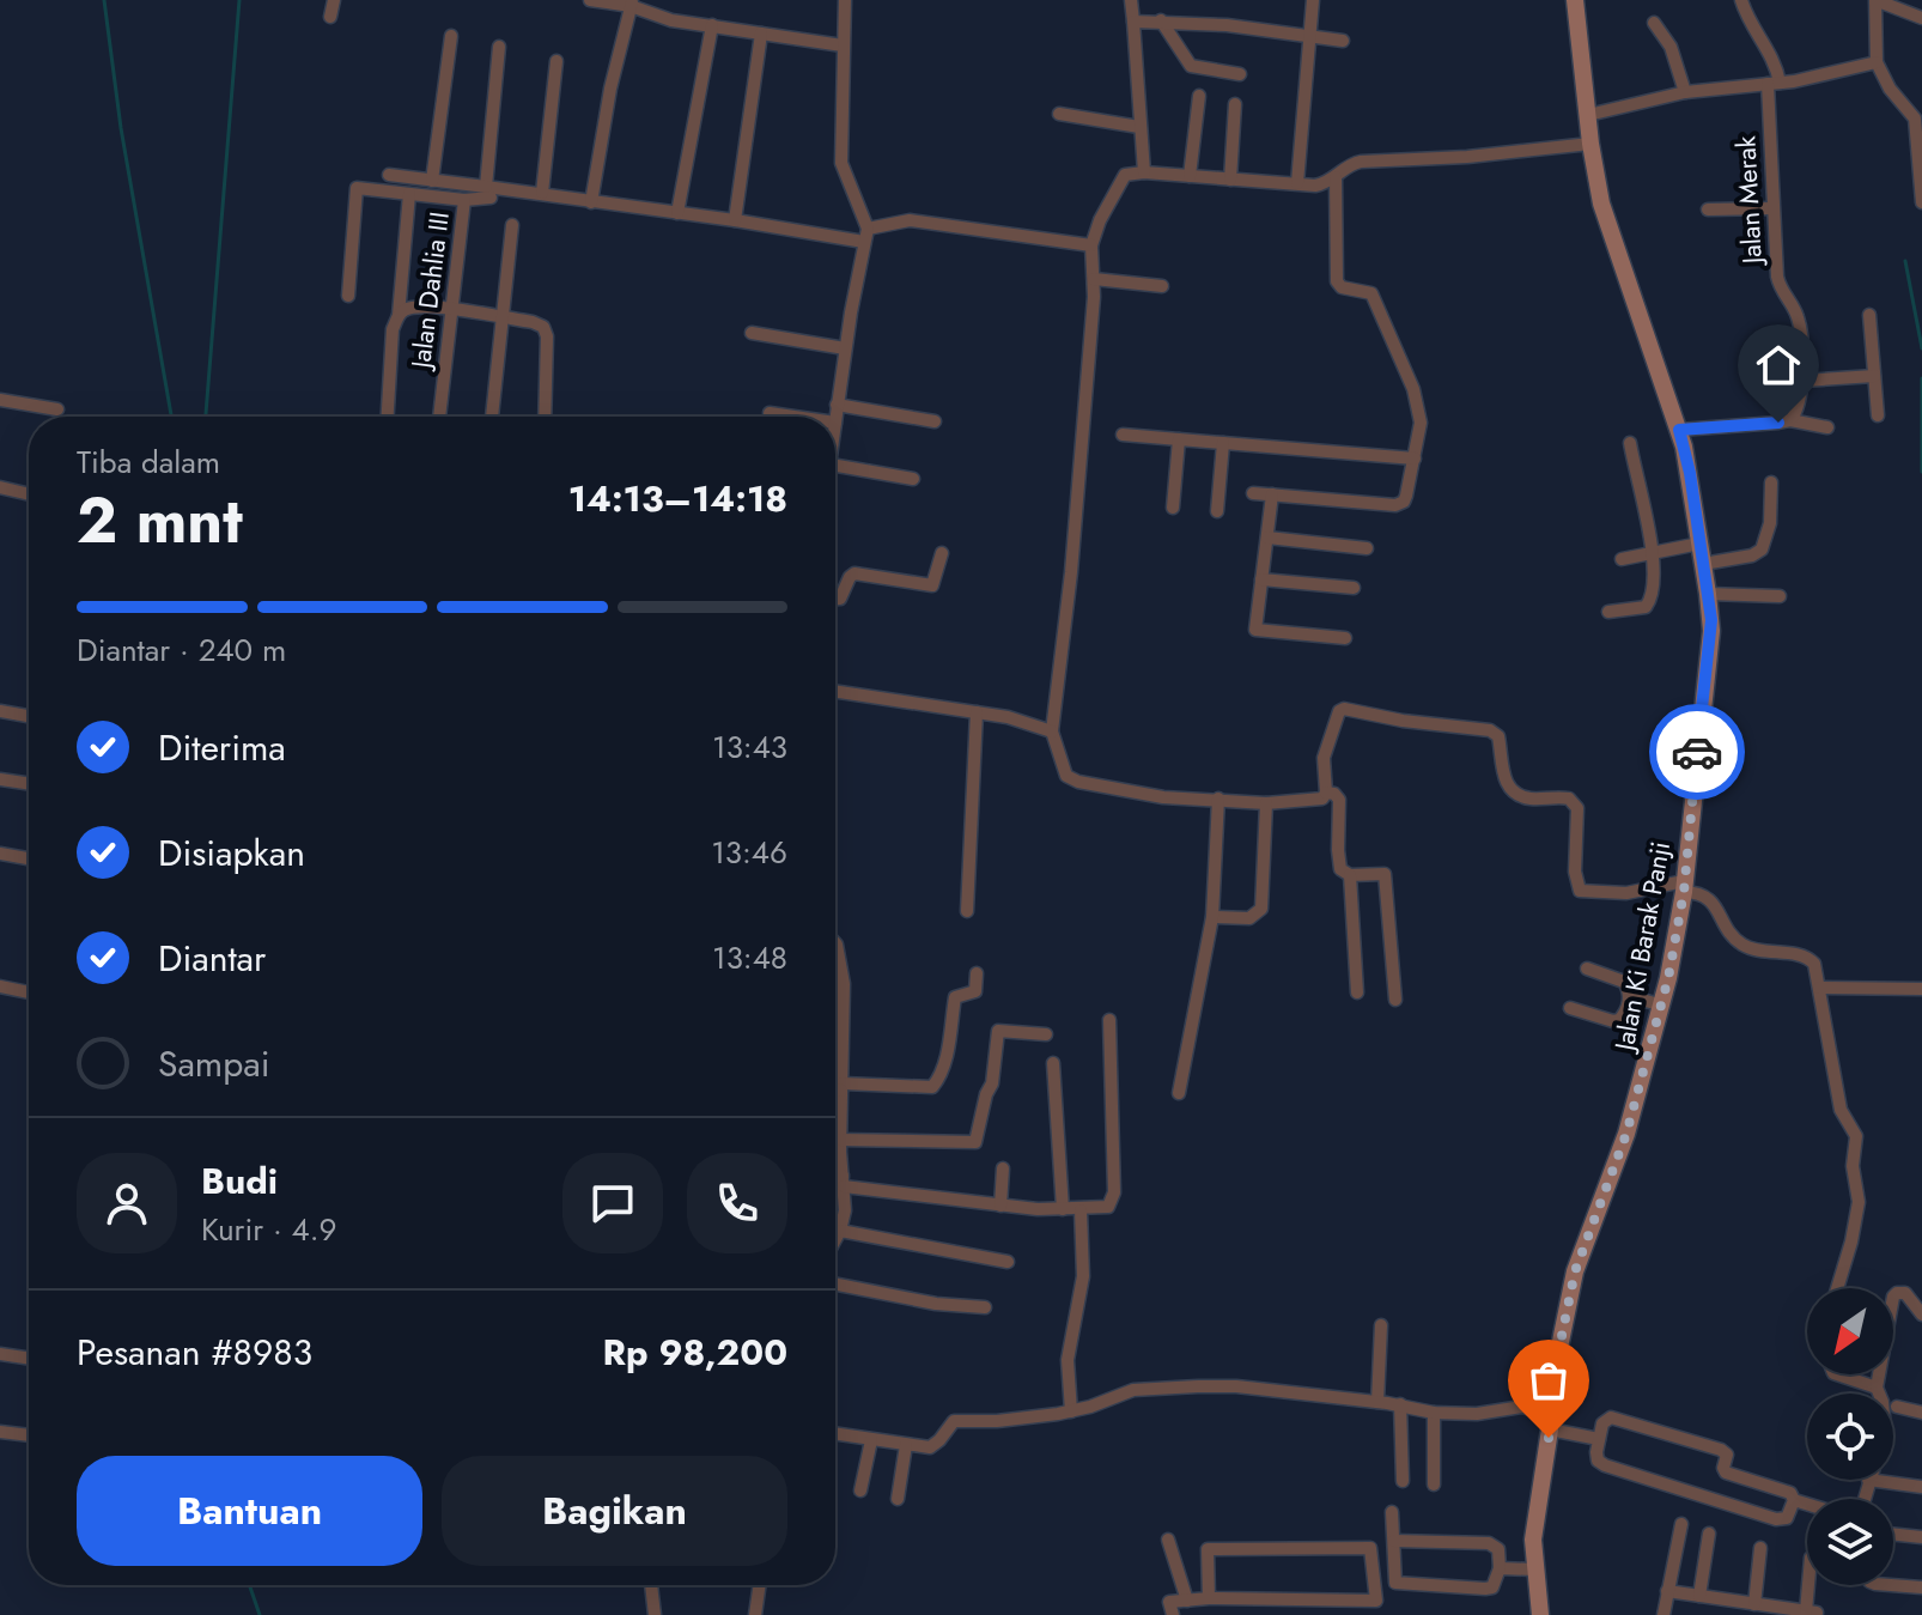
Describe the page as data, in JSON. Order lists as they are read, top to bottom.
{
  "streets": {
    "street": ["Jalan Merak", "Jalan Dahlia III", "Jalan Ki Barak Panji"]
  },
  "north": "bottom left",
  "page": {
    "heading": ["2 mnt", "Tiba dalam", "14:13–14:18"],
    "panel": [
      "Budi",
      "Kurir · 4.9",
      "Pesanan #8983",
      "Rp 98,200"
    ],
    "bar": "Diantar · 240 m",
    "list": [
      ["Diterima", "13:43"],
      ["Disiapkan", "13:46"],
      ["Diantar", "13:48"],
      "Sampai"
    ],
    "buttons": ["Bantuan", "Bagikan"]
  }
}
